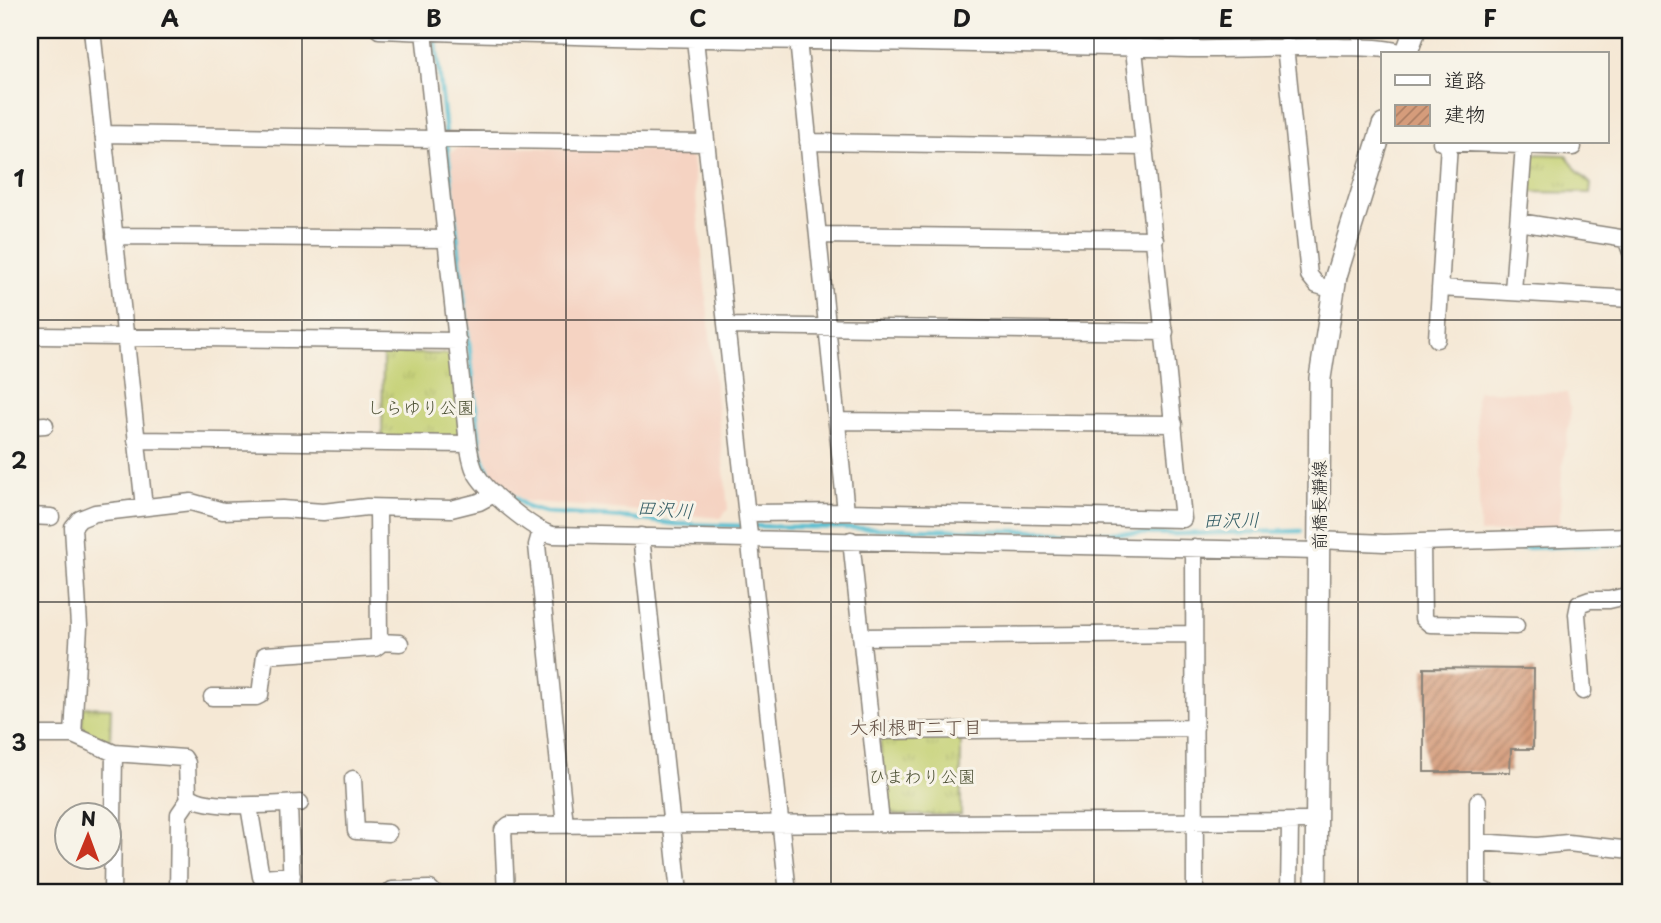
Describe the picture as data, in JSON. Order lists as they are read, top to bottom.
{
  "streets": {
    "main road": ["前橋長瀞線"]
  },
  "districts": ["大利根町二丁目"],
  "water": ["田沢川"],
  "parks": ["しらゆり公園", "ひまわり公園"],
  "legend": ["道路", "建物"],
  "north": "top",
  "grid": {
    "columns": [
      "A",
      "B",
      "C",
      "D",
      "E",
      "F"
    ],
    "rows": ["1", "2", "3"]
  }
}
